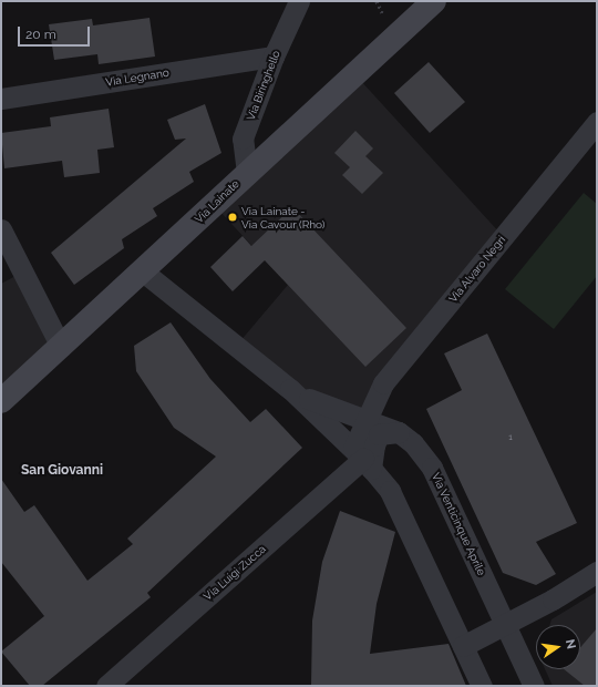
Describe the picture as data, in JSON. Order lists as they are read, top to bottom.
{
  "streets": {
    "street": [
      "Via Legnano",
      "Via Biringhello",
      "Via Lainate",
      "Via Alvaro Negri",
      "Via Venticinque Aprile",
      "Via Luigi Zucca"
    ]
  },
  "crossings": [
    ["Via Legnano", "Via Biringhello"],
    ["Via Biringhello", "Via Lainate"],
    ["Via Lainate", "Via Venticinque Aprile"],
    ["Via Alvaro Negri", "Via Venticinque Aprile"],
    ["Via Venticinque Aprile", "Via Luigi Zucca"]
  ],
  "districts": ["San Giovanni"],
  "places": ["Via Lainate - Via Cavour (Rho)"],
  "house_numbers": ["1"],
  "scale_bar": "20 m",
  "north": "right"
}
